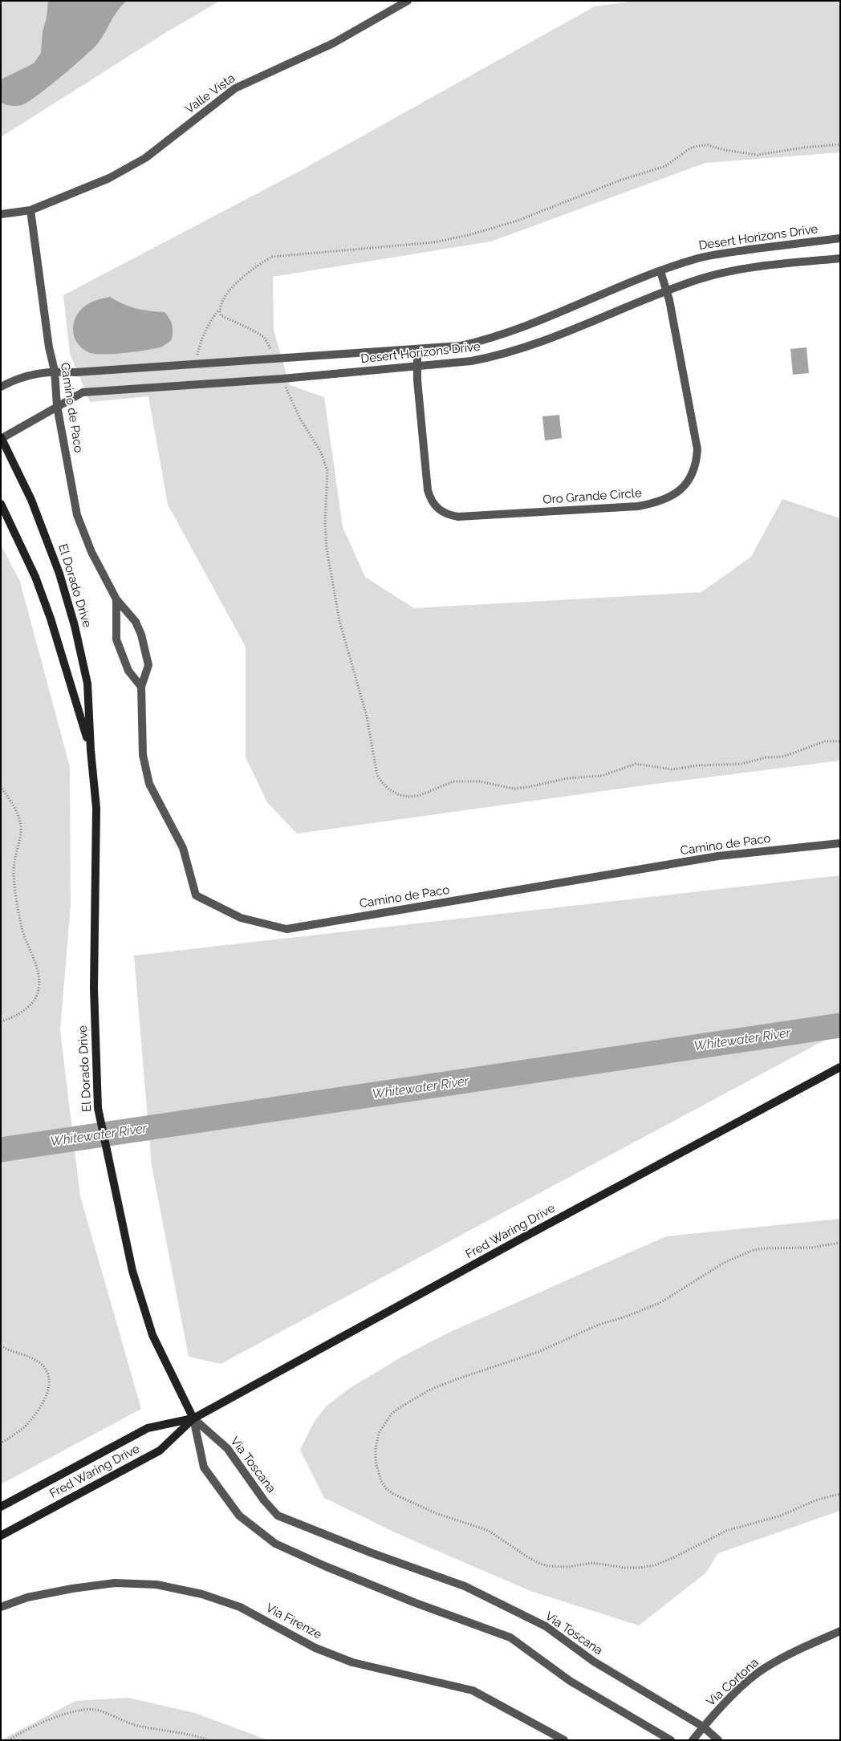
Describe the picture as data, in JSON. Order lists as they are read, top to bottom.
{
  "streets": {
    "main road": ["El Dorado Drive", "Fred Waring Drive"],
    "street": [
      "Valle Vista",
      "Desert Horizons Drive",
      "Camino de Paco",
      "Oro Grande Circle",
      "Via Toscana",
      "Via Firenze",
      "Via Cortona"
    ]
  },
  "crossings": [
    ["Valle Vista", "Camino de Paco"],
    ["Desert Horizons Drive", "Camino de Paco"],
    ["Desert Horizons Drive", "Oro Grande Circle"],
    ["Desert Horizons Drive", "El Dorado Drive"],
    ["El Dorado Drive", "Fred Waring Drive"],
    ["El Dorado Drive", "Via Toscana"],
    ["Fred Waring Drive", "Via Toscana"],
    ["Via Toscana", "Via Cortona"]
  ],
  "water": ["Whitewater River"]
}
